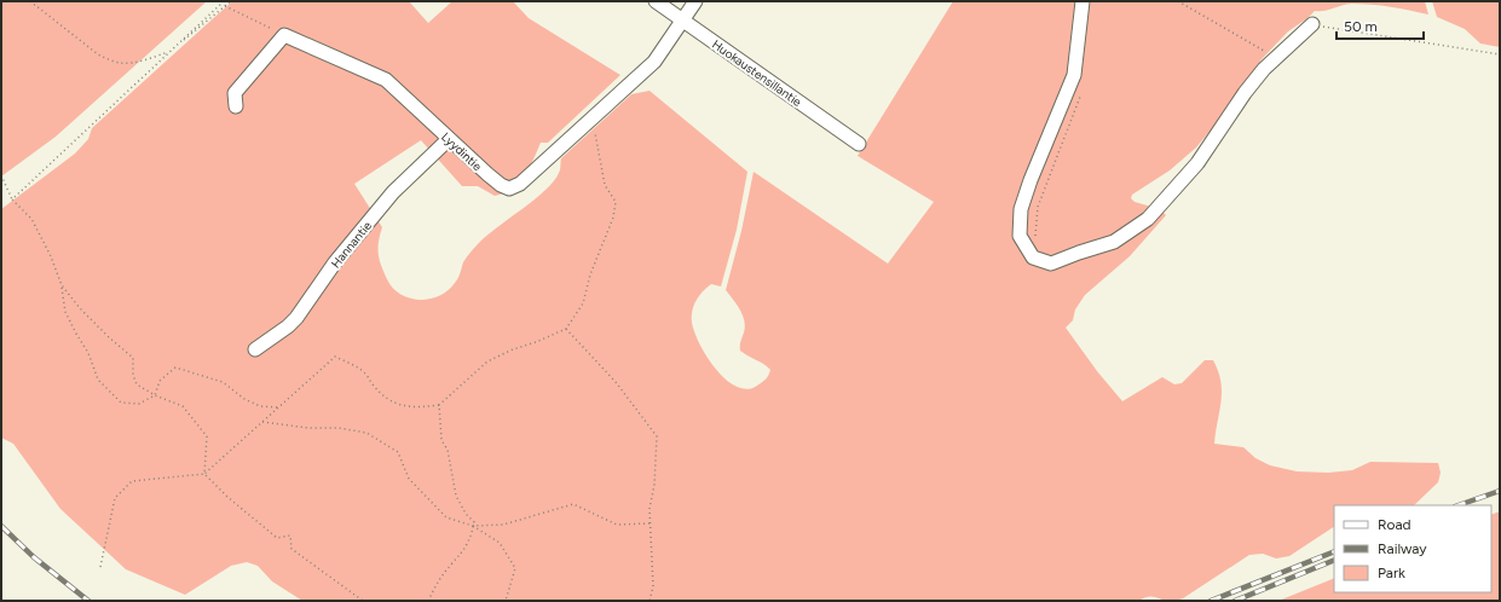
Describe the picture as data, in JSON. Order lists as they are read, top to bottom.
{
  "streets": {
    "street": ["Huokaustensillantie", "Lyydintie", "Hannantie"]
  },
  "crossings": [
    ["Huokaustensillantie", "Lyydintie"],
    ["Lyydintie", "Hannantie"]
  ],
  "legend": ["Road", "Railway", "Park"],
  "scale_bar": "50 m"
}
